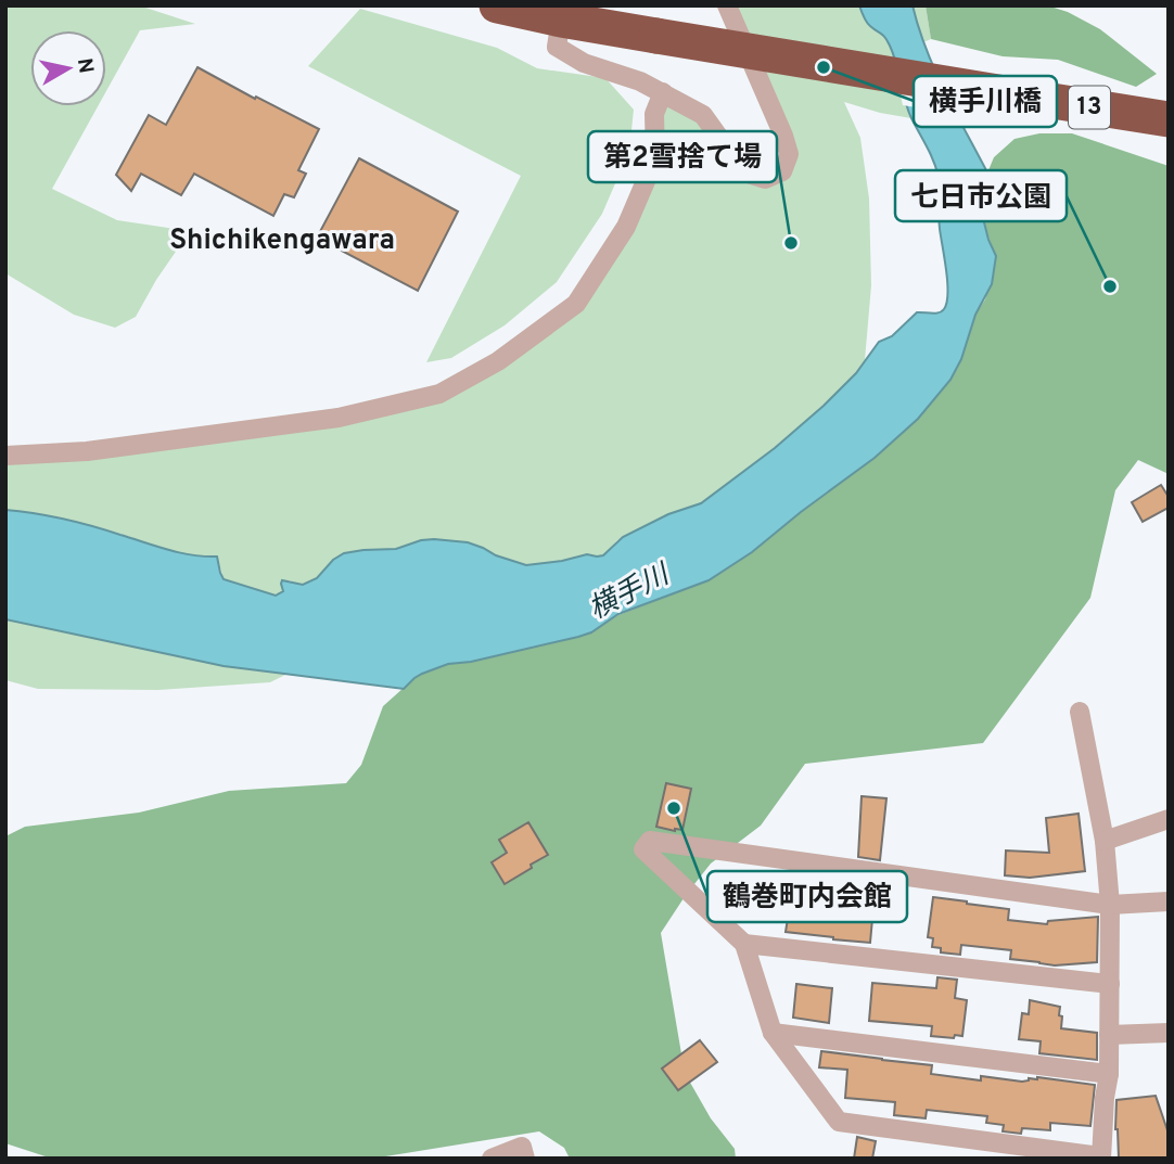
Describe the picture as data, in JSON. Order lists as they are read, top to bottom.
{
  "streets": {
    "highway": ["13"]
  },
  "districts": ["Shichikengawara"],
  "water": ["横手川"],
  "places": [
    "横手川橋",
    "第2雪捨て場",
    "七日市公園",
    "鶴巻町内会館"
  ],
  "north": "right"
}
